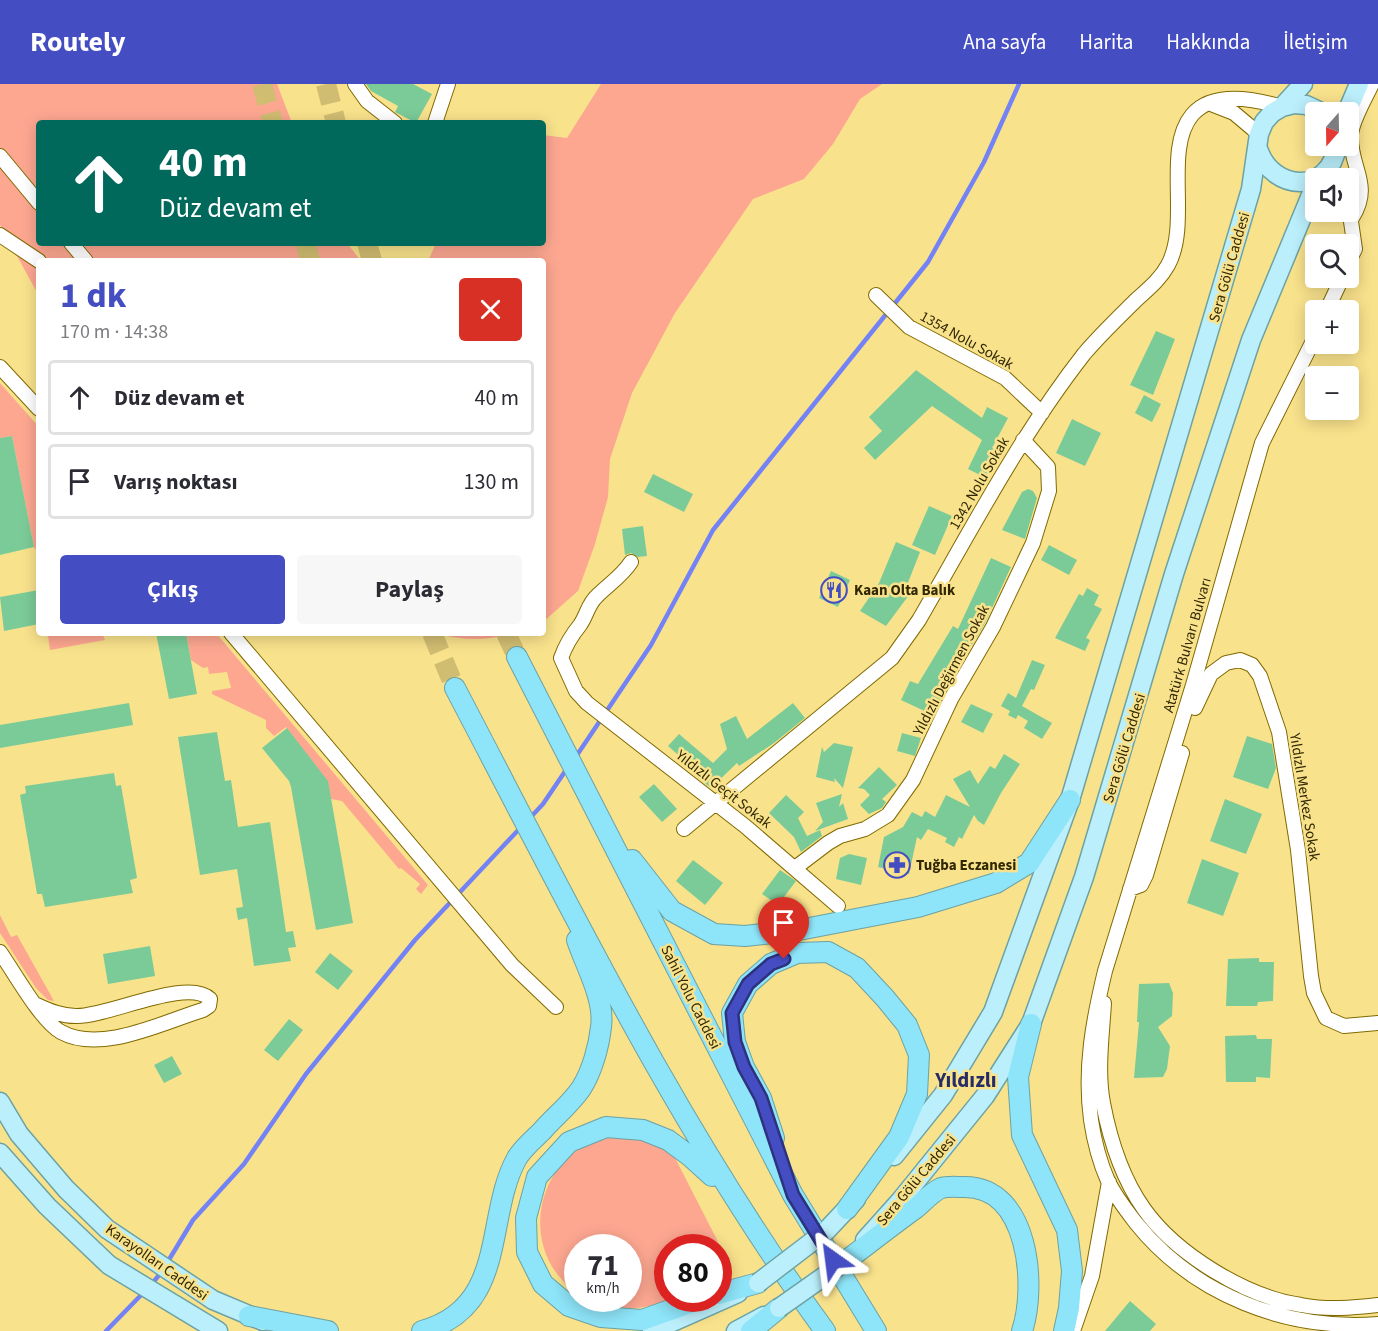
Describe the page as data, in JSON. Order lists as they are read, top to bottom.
{
  "streets": {
    "highway": ["Sahil Yolu Caddesi"],
    "main road": ["Sera Gölü Caddesi", "Karayolları Caddesi"],
    "street": [
      "1354 Nolu Sokak",
      "1342 Nolu Sokak",
      "Atatürk Bulvarı Bulvarı",
      "Yıldızlı Değirmen Sokak",
      "Yıldızlı Geçit Sokak",
      "Yıldızlı Merkez Sokak"
    ]
  },
  "crossings": [
    ["Sera Gölü Caddesi", "1342 Nolu Sokak"],
    ["1354 Nolu Sokak", "1342 Nolu Sokak"],
    ["1342 Nolu Sokak", "Yıldızlı Değirmen Sokak"],
    ["1342 Nolu Sokak", "Yıldızlı Geçit Sokak"],
    ["Atatürk Bulvarı Bulvarı", "Yıldızlı Merkez Sokak"],
    ["Yıldızlı Değirmen Sokak", "Yıldızlı Geçit Sokak"]
  ],
  "districts": ["Yıldızlı"],
  "places": {
    "restaurant": ["Kaan Olta Balık"],
    "pharmacy": ["Tuğba Eczanesi"]
  },
  "north": "bottom",
  "page": {
    "header": "Routely",
    "nav": [
      "Ana sayfa",
      "Harita",
      "Hakkında",
      "İletişim"
    ],
    "map_buttons": ["+", "−"],
    "turn": ["40 m", "Düz devam et"],
    "heading": ["1 dk", "170 m · 14:38"],
    "list": [
      {
        "name": "Düz devam et",
        "value": "40 m"
      },
      {
        "name": "Varış noktası",
        "value": "130 m"
      }
    ],
    "buttons": ["Çıkış", "Paylaş"],
    "speed": "71 km/h",
    "limit": "80"
  }
}
